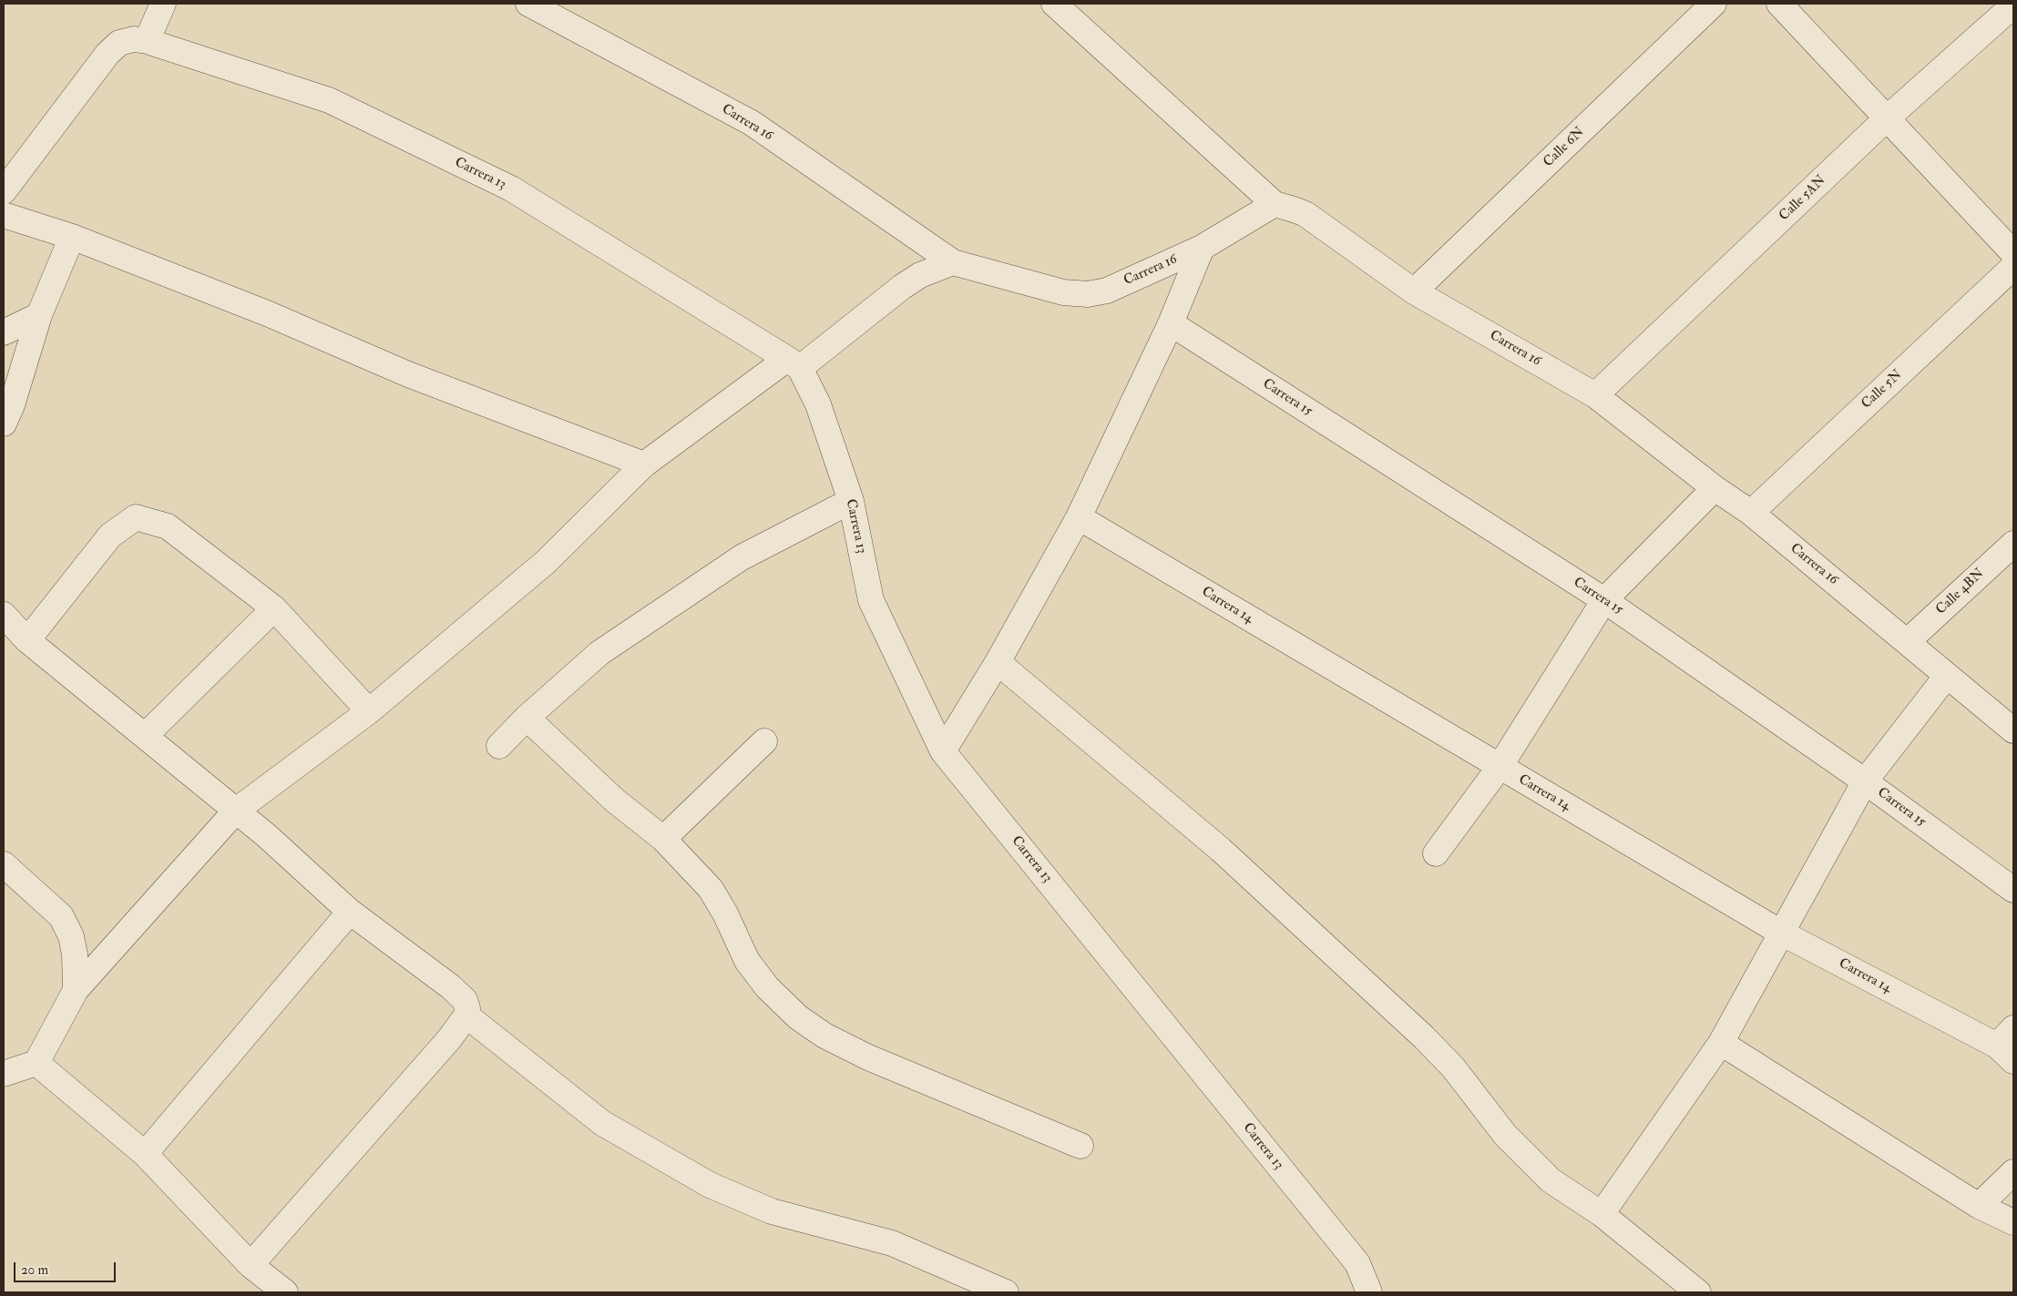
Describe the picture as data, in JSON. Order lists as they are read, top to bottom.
{
  "streets": {
    "street": [
      "Carrera 16",
      "Calle 6N",
      "Carrera 13",
      "Calle 5AN",
      "Calle 5N",
      "Carrera 15",
      "Calle 4BN",
      "Carrera 14"
    ]
  },
  "crossings": [
    ["Carrera 16", "Calle 6N"],
    ["Carrera 16", "Calle 5AN"],
    ["Carrera 16", "Calle 5N"],
    ["Carrera 16", "Calle 4BN"]
  ],
  "scale_bar": "20 m"
}
